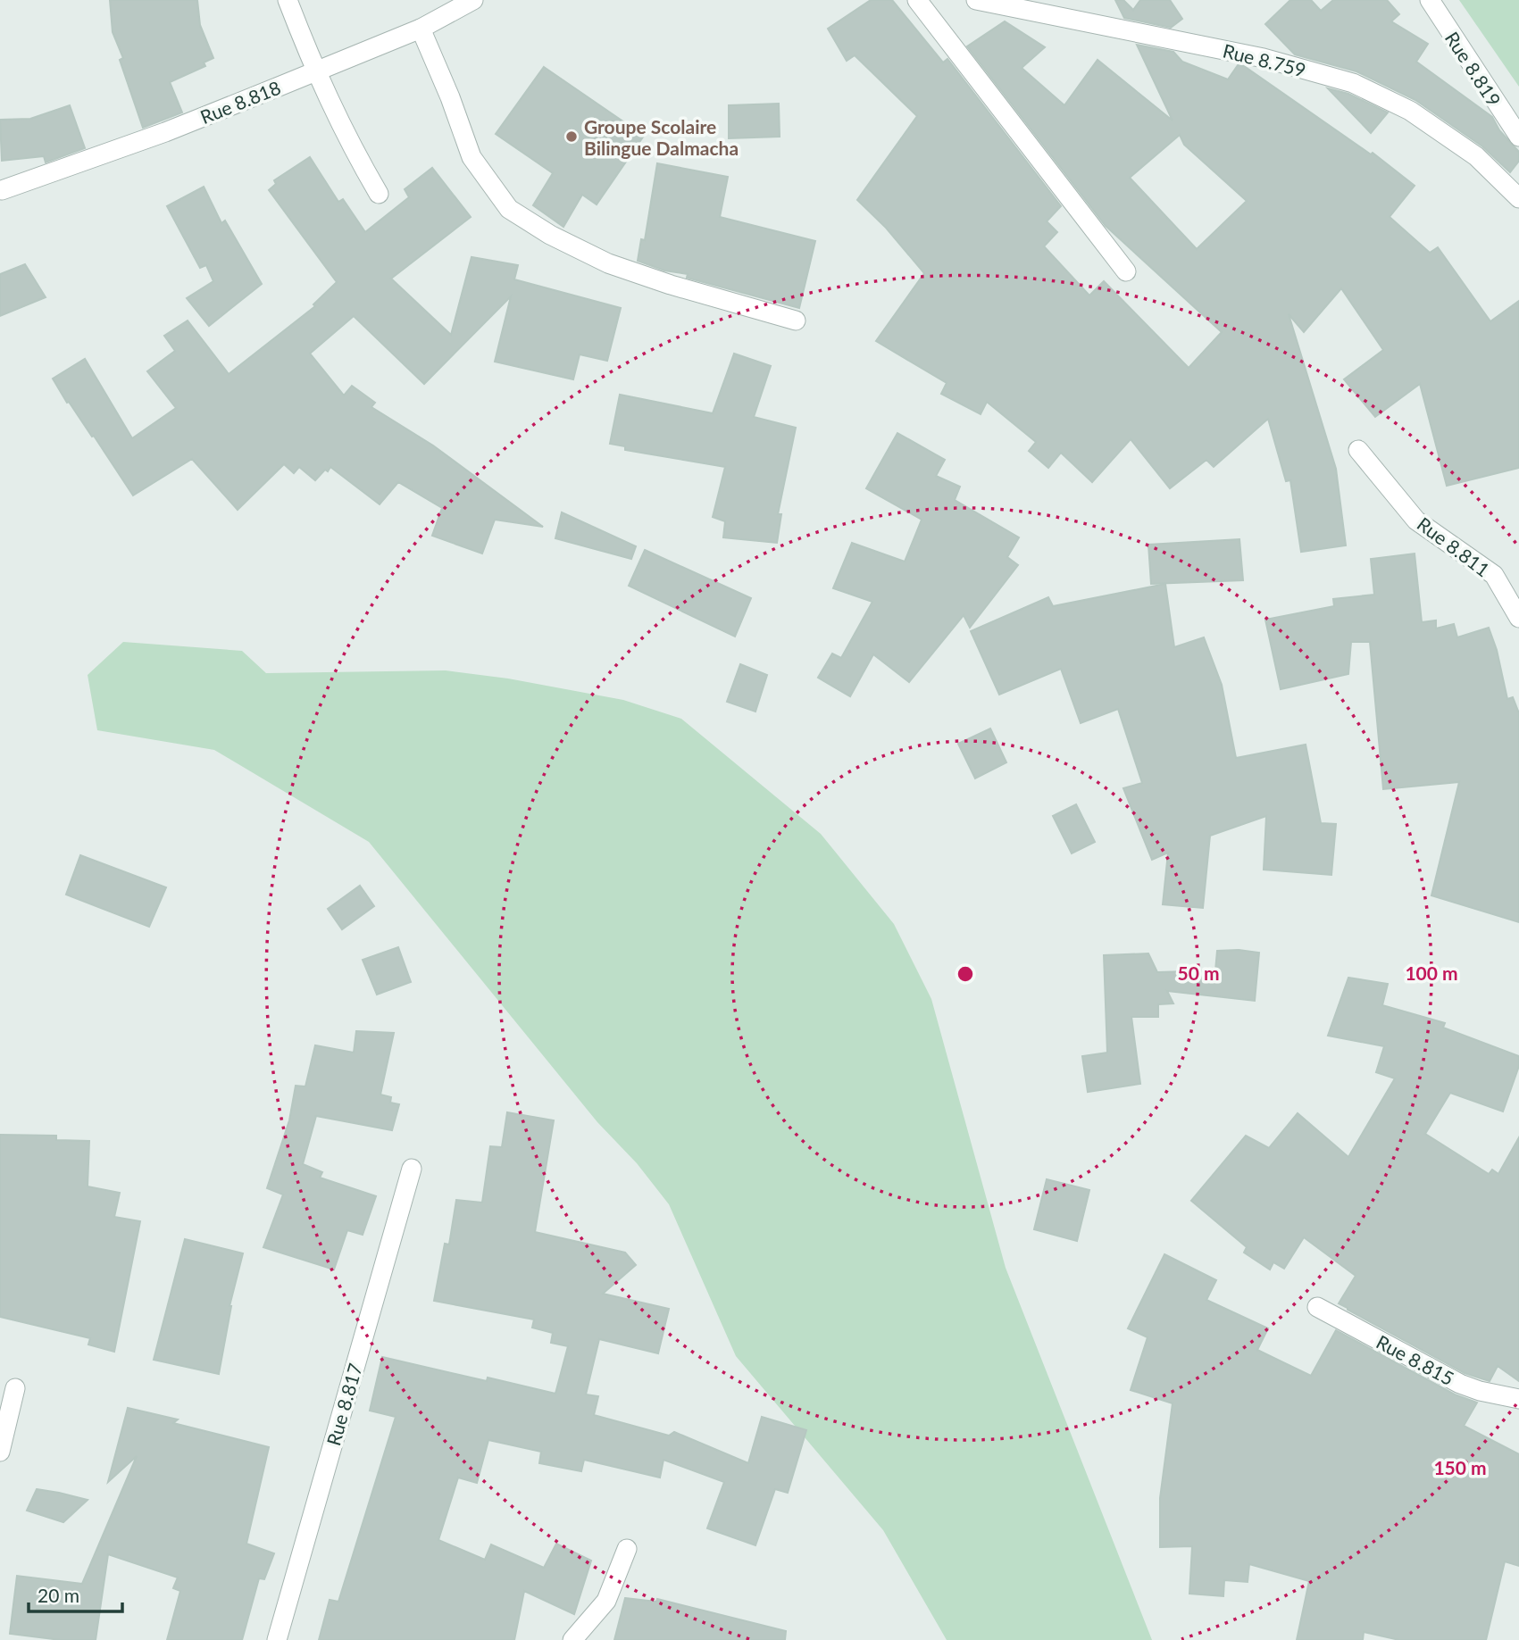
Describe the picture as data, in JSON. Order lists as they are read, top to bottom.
{
  "streets": {
    "street": [
      "Rue 8.759",
      "Rue 8.819",
      "Rue 8.818",
      "Rue 8.811",
      "Rue 8.815",
      "Rue 8.817"
    ]
  },
  "places": ["Groupe Scolaire Bilingue Dalmacha"],
  "scale_bar": "20 m",
  "rings": ["50 m", "100 m", "150 m"]
}
